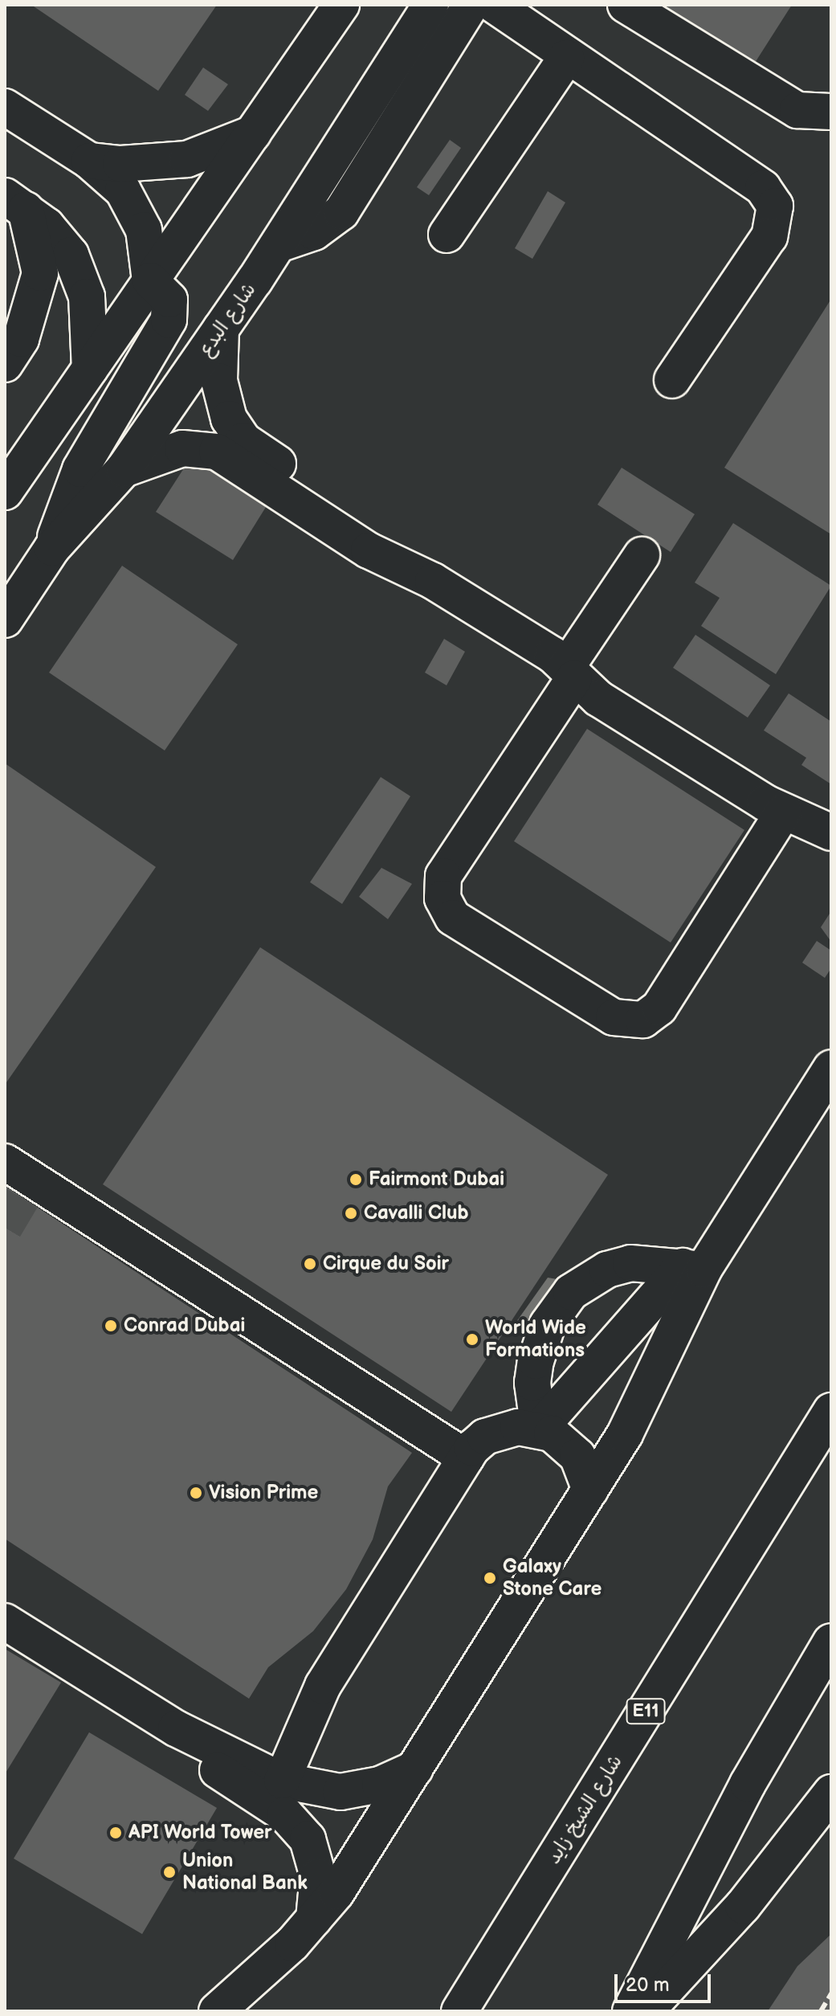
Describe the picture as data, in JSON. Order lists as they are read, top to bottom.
{
  "streets": {
    "main road": ["شارع البدع", "E11", "شارع الشيخ زايد"]
  },
  "places": [
    "Fairmont Dubai",
    "Cavalli Club",
    "Cirque du Soir",
    "Conrad Dubai",
    "World Wide Formations",
    "Vision Prime",
    "Galaxy Stone Care",
    "API World Tower",
    "Union National Bank"
  ],
  "scale_bar": "20 m"
}
